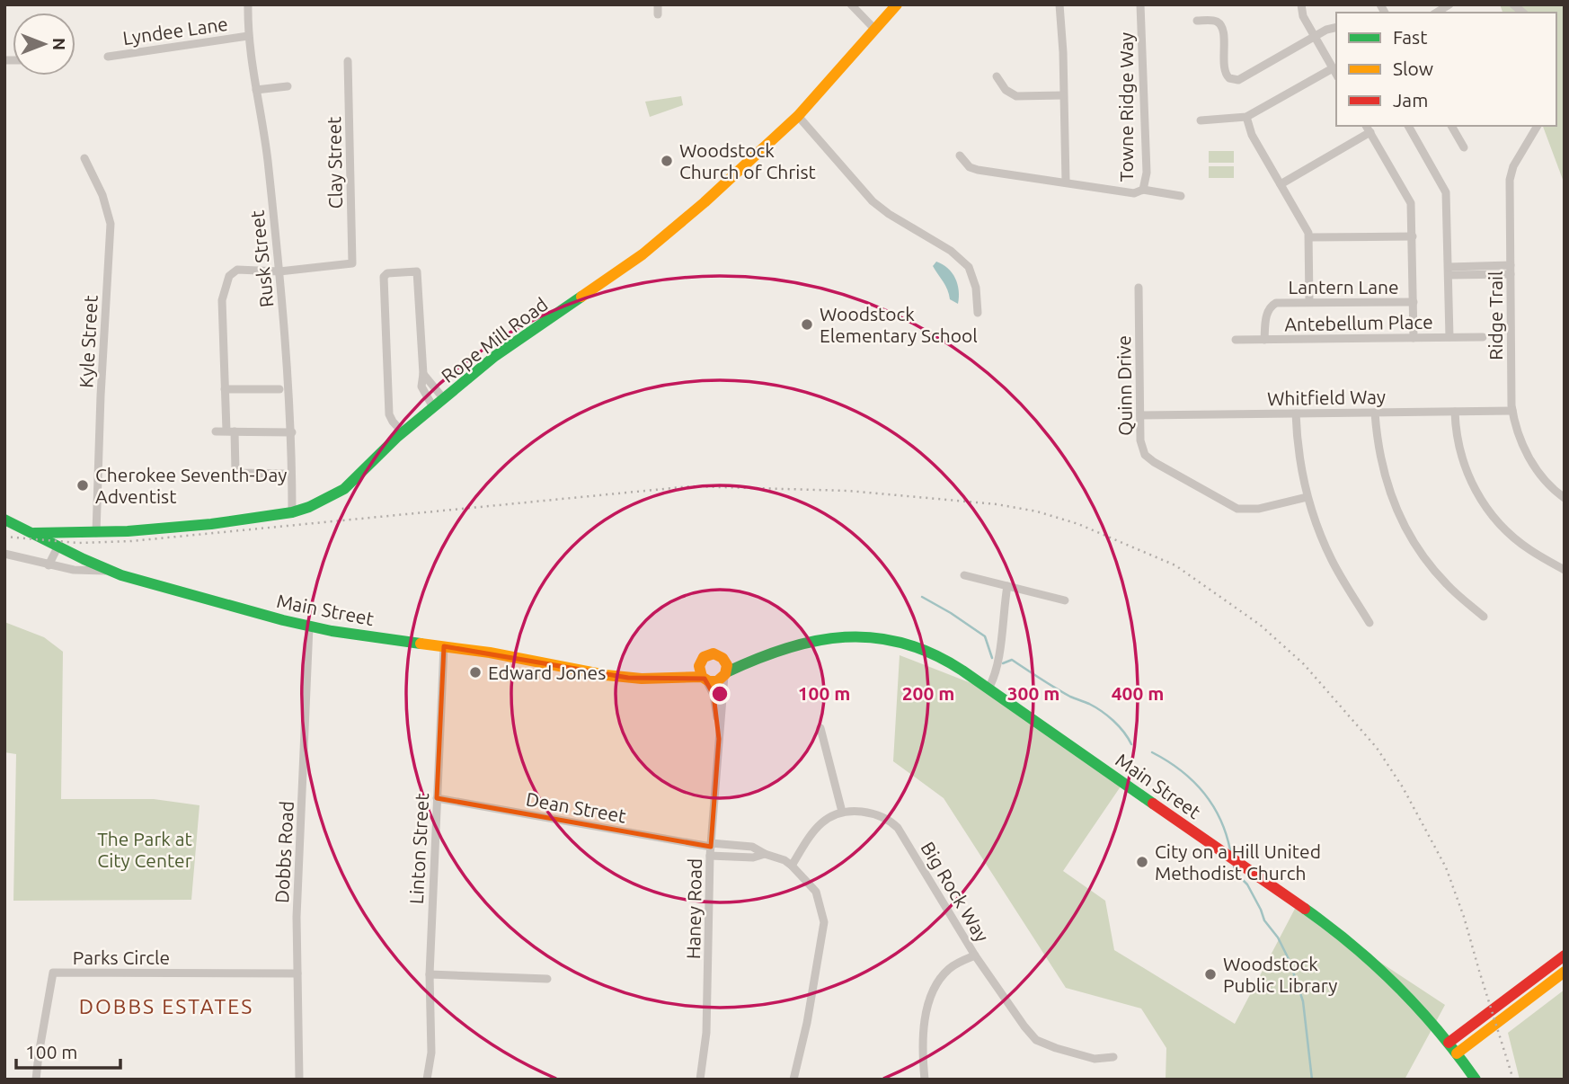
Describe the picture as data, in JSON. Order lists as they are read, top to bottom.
{
  "streets": {
    "main road": ["Rope Mill Road", "Main Street"],
    "street": [
      "Lyndee Lane",
      "Towne Ridge Way",
      "Clay Street",
      "Rusk Street",
      "Lantern Lane",
      "Ridge Trail",
      "Antebellum Place",
      "Kyle Street",
      "Quinn Drive",
      "Whitfield Way",
      "Dean Street",
      "Linton Street",
      "Dobbs Road",
      "Big Rock Way",
      "Haney Road",
      "Parks Circle"
    ]
  },
  "crossings": [
    ["Lyndee Lane", "Rusk Street"],
    ["Clay Street", "Rusk Street"],
    ["Rusk Street", "Rope Mill Road"],
    ["Lantern Lane", "Antebellum Place"],
    ["Ridge Trail", "Whitfield Way"],
    ["Rope Mill Road", "Kyle Street"],
    ["Rope Mill Road", "Main Street"],
    ["Quinn Drive", "Whitfield Way"],
    ["Main Street", "Linton Street"],
    ["Main Street", "Dobbs Road"],
    ["Main Street", "Haney Road"],
    ["Dean Street", "Linton Street"],
    ["Dean Street", "Haney Road"],
    ["Dobbs Road", "Parks Circle"]
  ],
  "districts": ["DOBBS ESTATES"],
  "parks": ["The Park at City Center"],
  "places": [
    "Woodstock Church of Christ",
    "Woodstock Elementary School",
    "Cherokee Seventh-Day Adventist",
    "Edward Jones",
    "City on a Hill United Methodist Church",
    "Woodstock Public Library"
  ],
  "legend": ["Fast", "Slow", "Jam"],
  "scale_bar": "100 m",
  "north": "right",
  "rings": [
    "100 m",
    "200 m",
    "300 m",
    "400 m"
  ]
}
